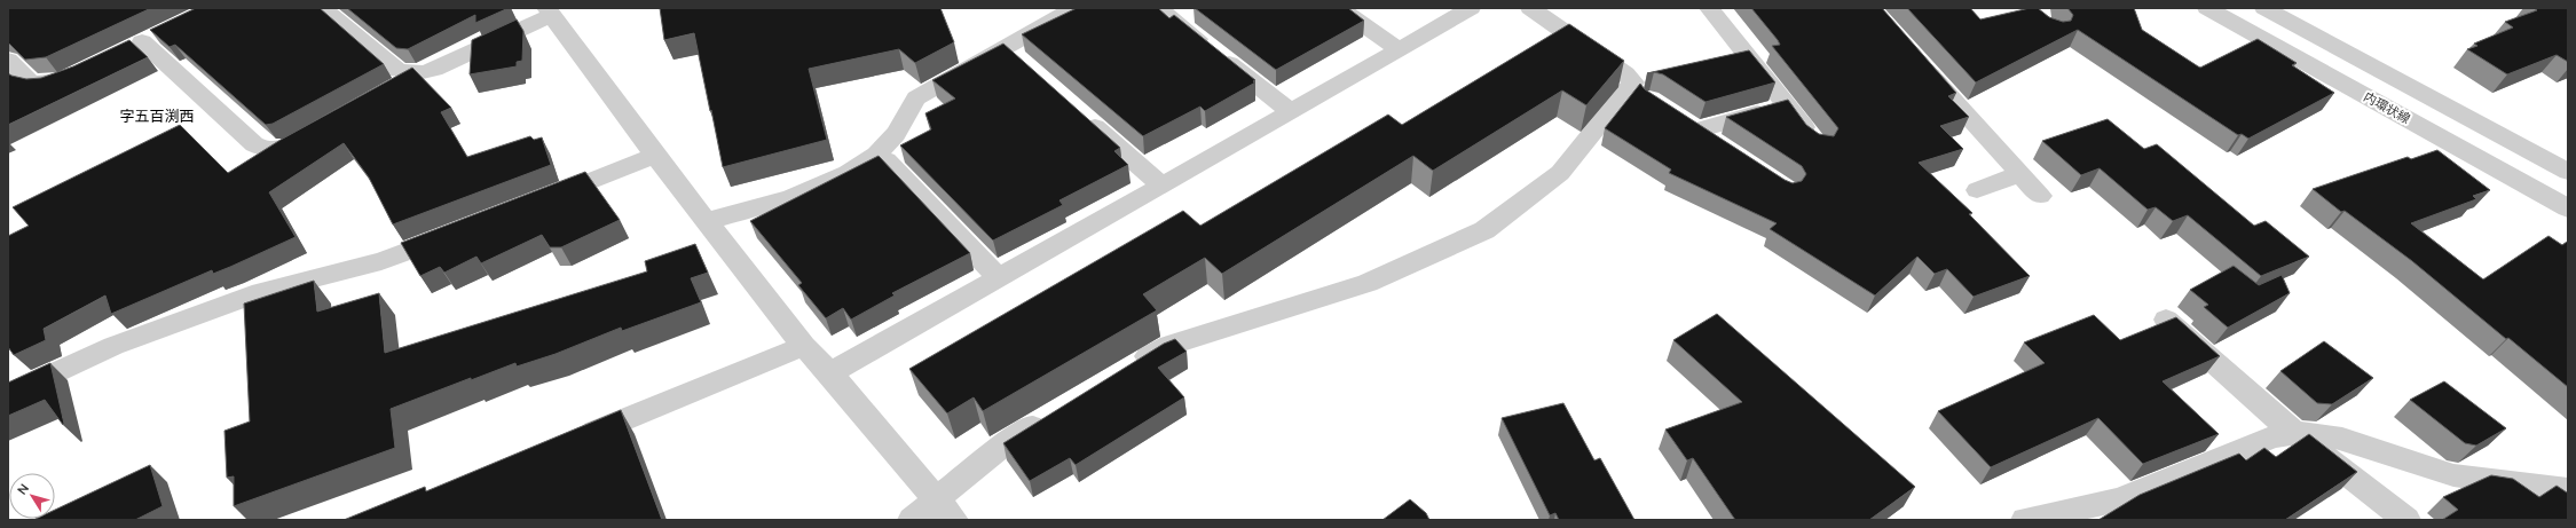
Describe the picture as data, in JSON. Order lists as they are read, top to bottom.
{
  "streets": {
    "street": ["内環状線"]
  },
  "districts": ["字五百渕西"],
  "north": "top left"
}
